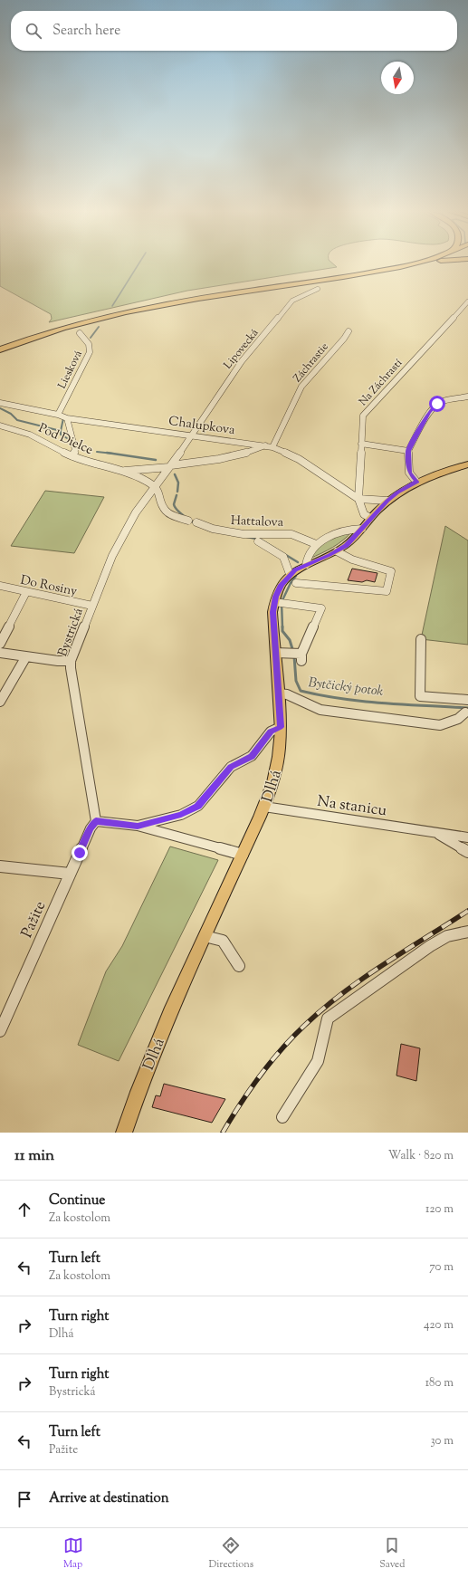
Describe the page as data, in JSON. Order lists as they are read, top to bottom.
{
  "streets": {
    "main road": ["Dlhá"],
    "street": [
      "Lipovecká",
      "Záchrastie",
      "Liesková",
      "Na Záchrastí",
      "Chalupkova",
      "Pod Dielce",
      "Hattalova",
      "Do Rosiny",
      "Bystrická",
      "Na stanicu",
      "Pažite"
    ]
  },
  "crossings": [
    ["Lipovecká", "Chalupkova"],
    ["Lipovecká", "Bystrická"],
    ["Záchrastie", "Chalupkova"],
    ["Liesková", "Chalupkova"],
    ["Na Záchrastí", "Chalupkova"],
    ["Chalupkova", "Pod Dielce"],
    ["Chalupkova", "Bystrická"],
    ["Pod Dielce", "Bystrická"],
    ["Hattalova", "Dlhá"],
    ["Do Rosiny", "Bystrická"],
    ["Bystrická", "Pažite"],
    ["Dlhá", "Na stanicu"]
  ],
  "water": ["Bytčický potok"],
  "north": "bottom",
  "page": {
    "search": "Search here",
    "heading": ["11 min", "Walk · 820 m"],
    "list": [
      ["Continue", "Za kostolom", "120 m"],
      ["Turn left", "Za kostolom", "70 m"],
      ["Turn right", "Dlhá", "420 m"],
      ["Turn right", "Bystrická", "180 m"],
      ["Turn left", "Pažite", "30 m"],
      "Arrive at destination"
    ],
    "nav": ["Map", "Directions", "Saved"]
  }
}
